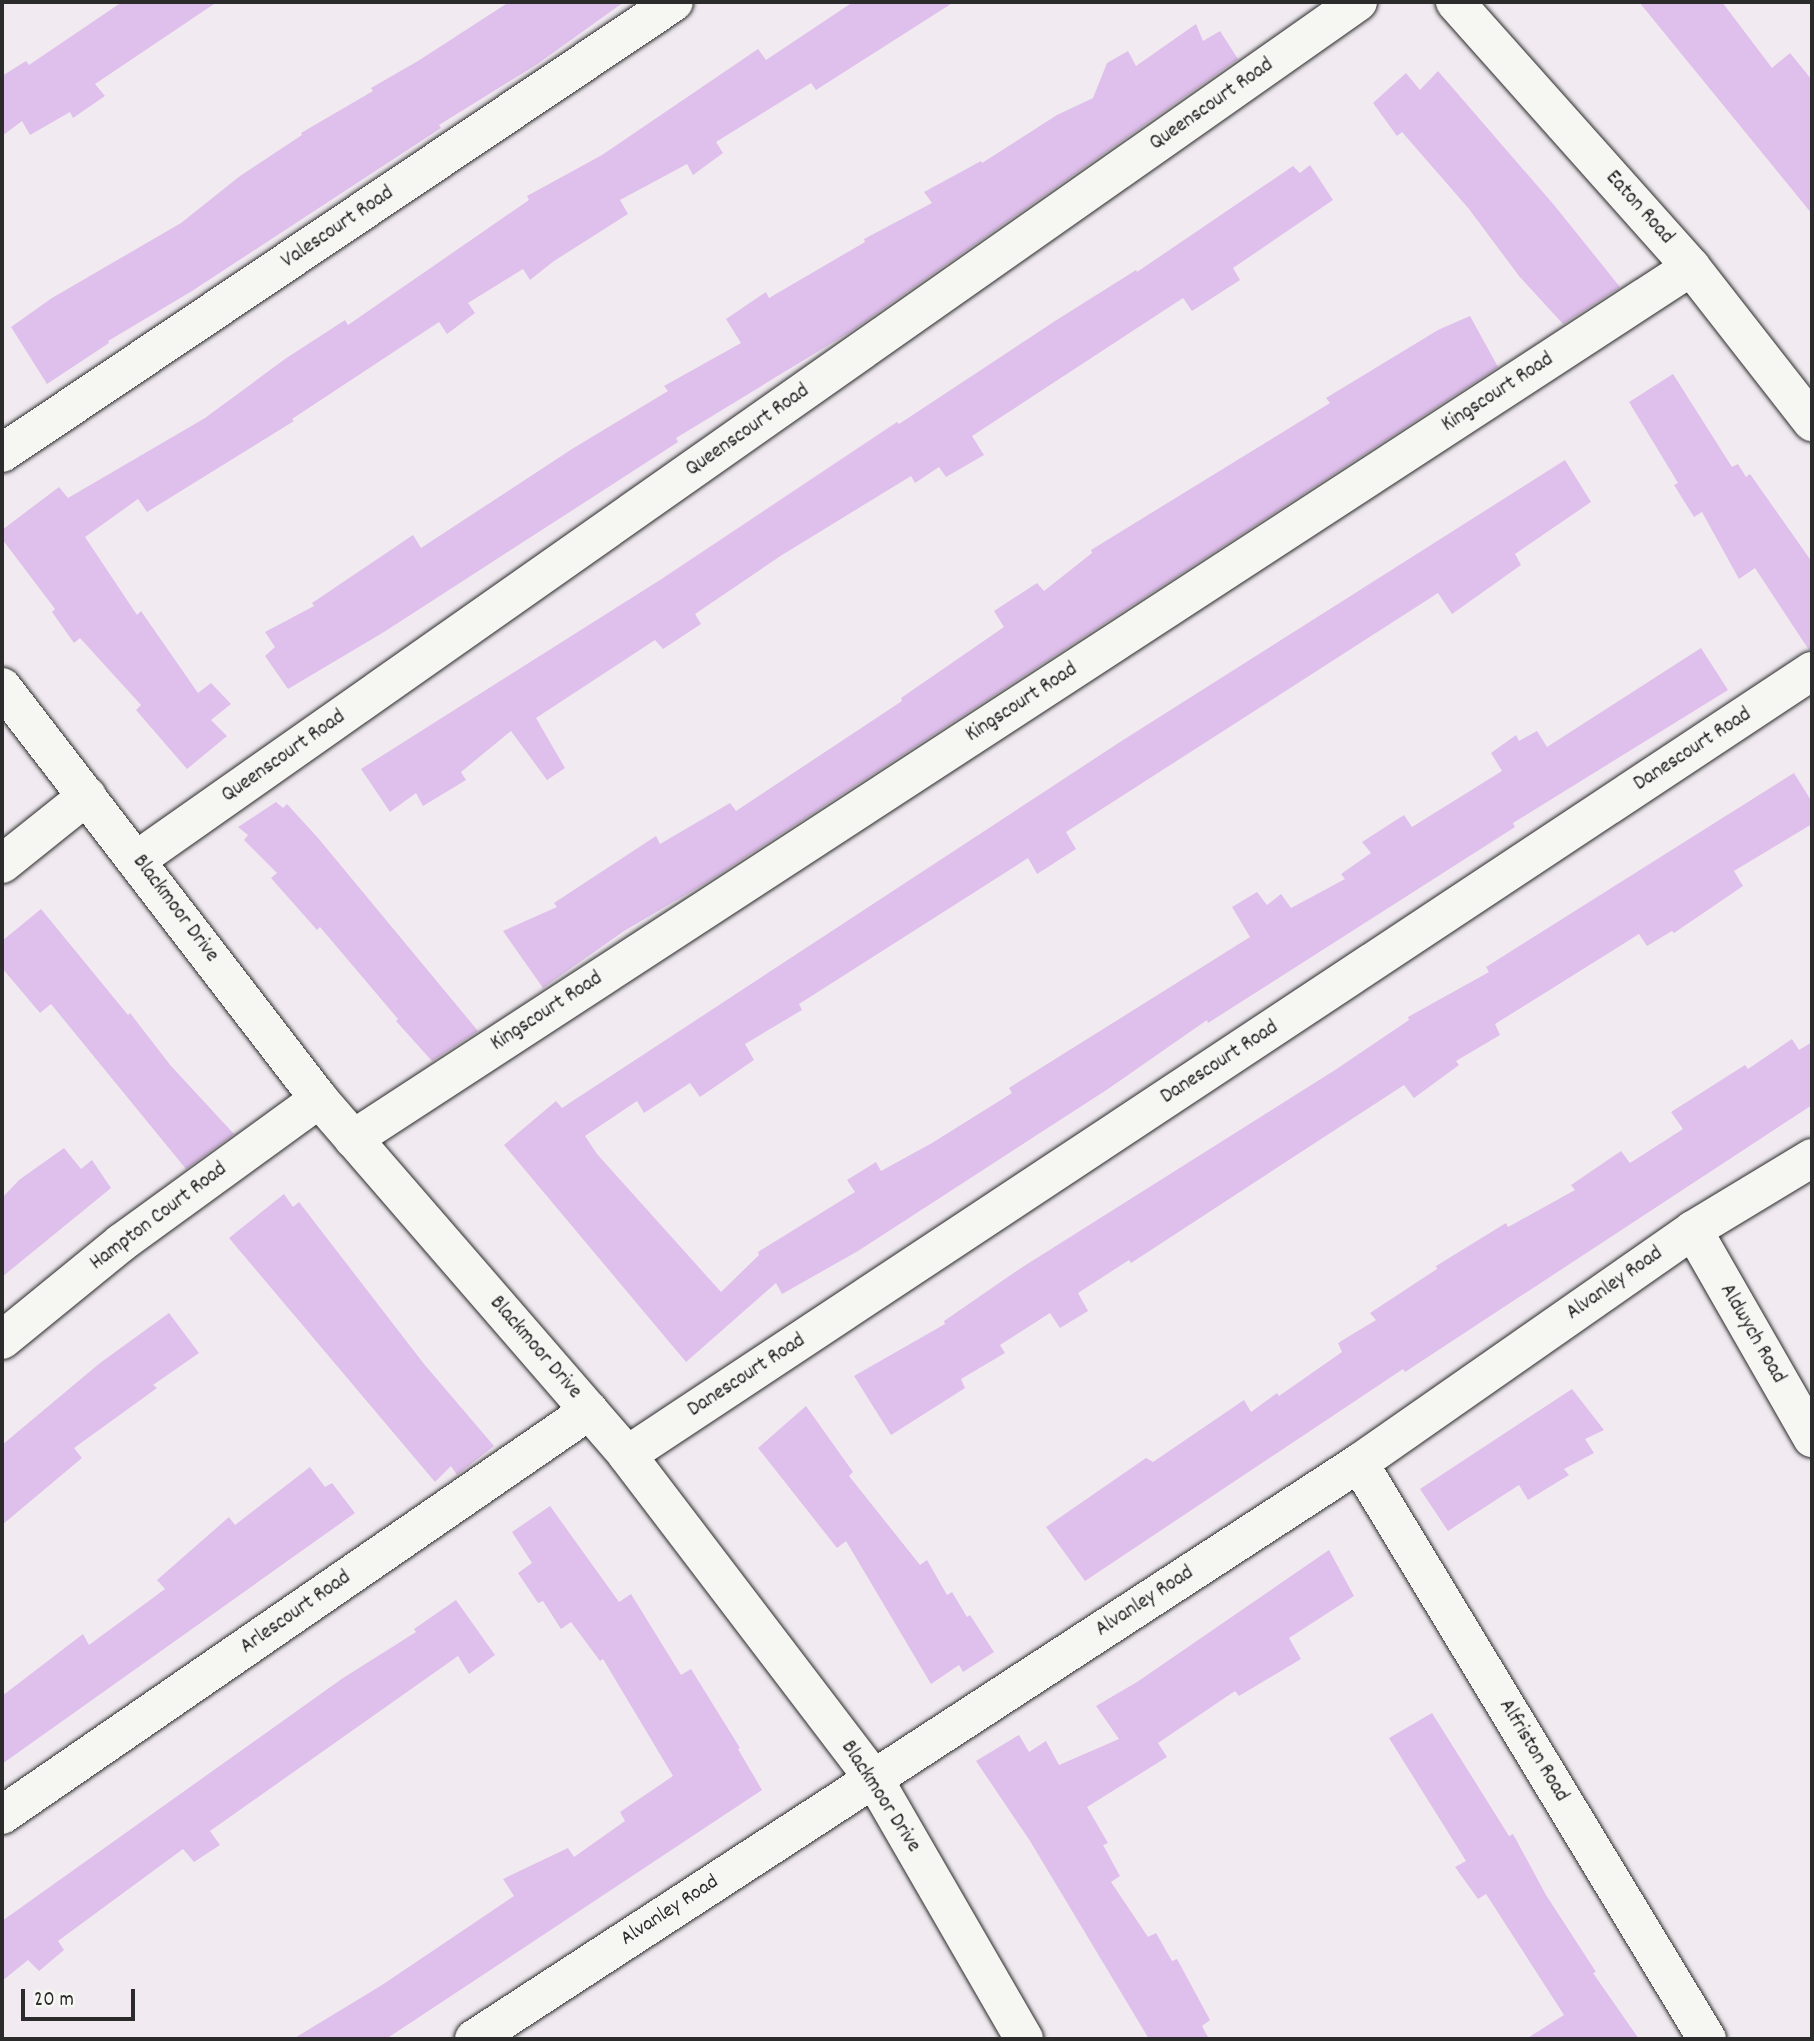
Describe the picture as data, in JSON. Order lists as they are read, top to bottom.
{
  "streets": {
    "street": [
      "Queenscourt Road",
      "Eaton Road",
      "Valescourt Road",
      "Kingscourt Road",
      "Danescourt Road",
      "Blackmoor Drive",
      "Hampton Court Road",
      "Alvanley Road",
      "Aldwych Road",
      "Arlescourt Road",
      "Alfriston Road"
    ]
  },
  "crossings": [
    ["Queenscourt Road", "Blackmoor Drive"],
    ["Eaton Road", "Kingscourt Road"],
    ["Kingscourt Road", "Blackmoor Drive"],
    ["Danescourt Road", "Blackmoor Drive"],
    ["Blackmoor Drive", "Hampton Court Road"],
    ["Blackmoor Drive", "Alvanley Road"],
    ["Blackmoor Drive", "Arlescourt Road"],
    ["Alvanley Road", "Aldwych Road"],
    ["Alvanley Road", "Alfriston Road"]
  ],
  "scale_bar": "20 m"
}
